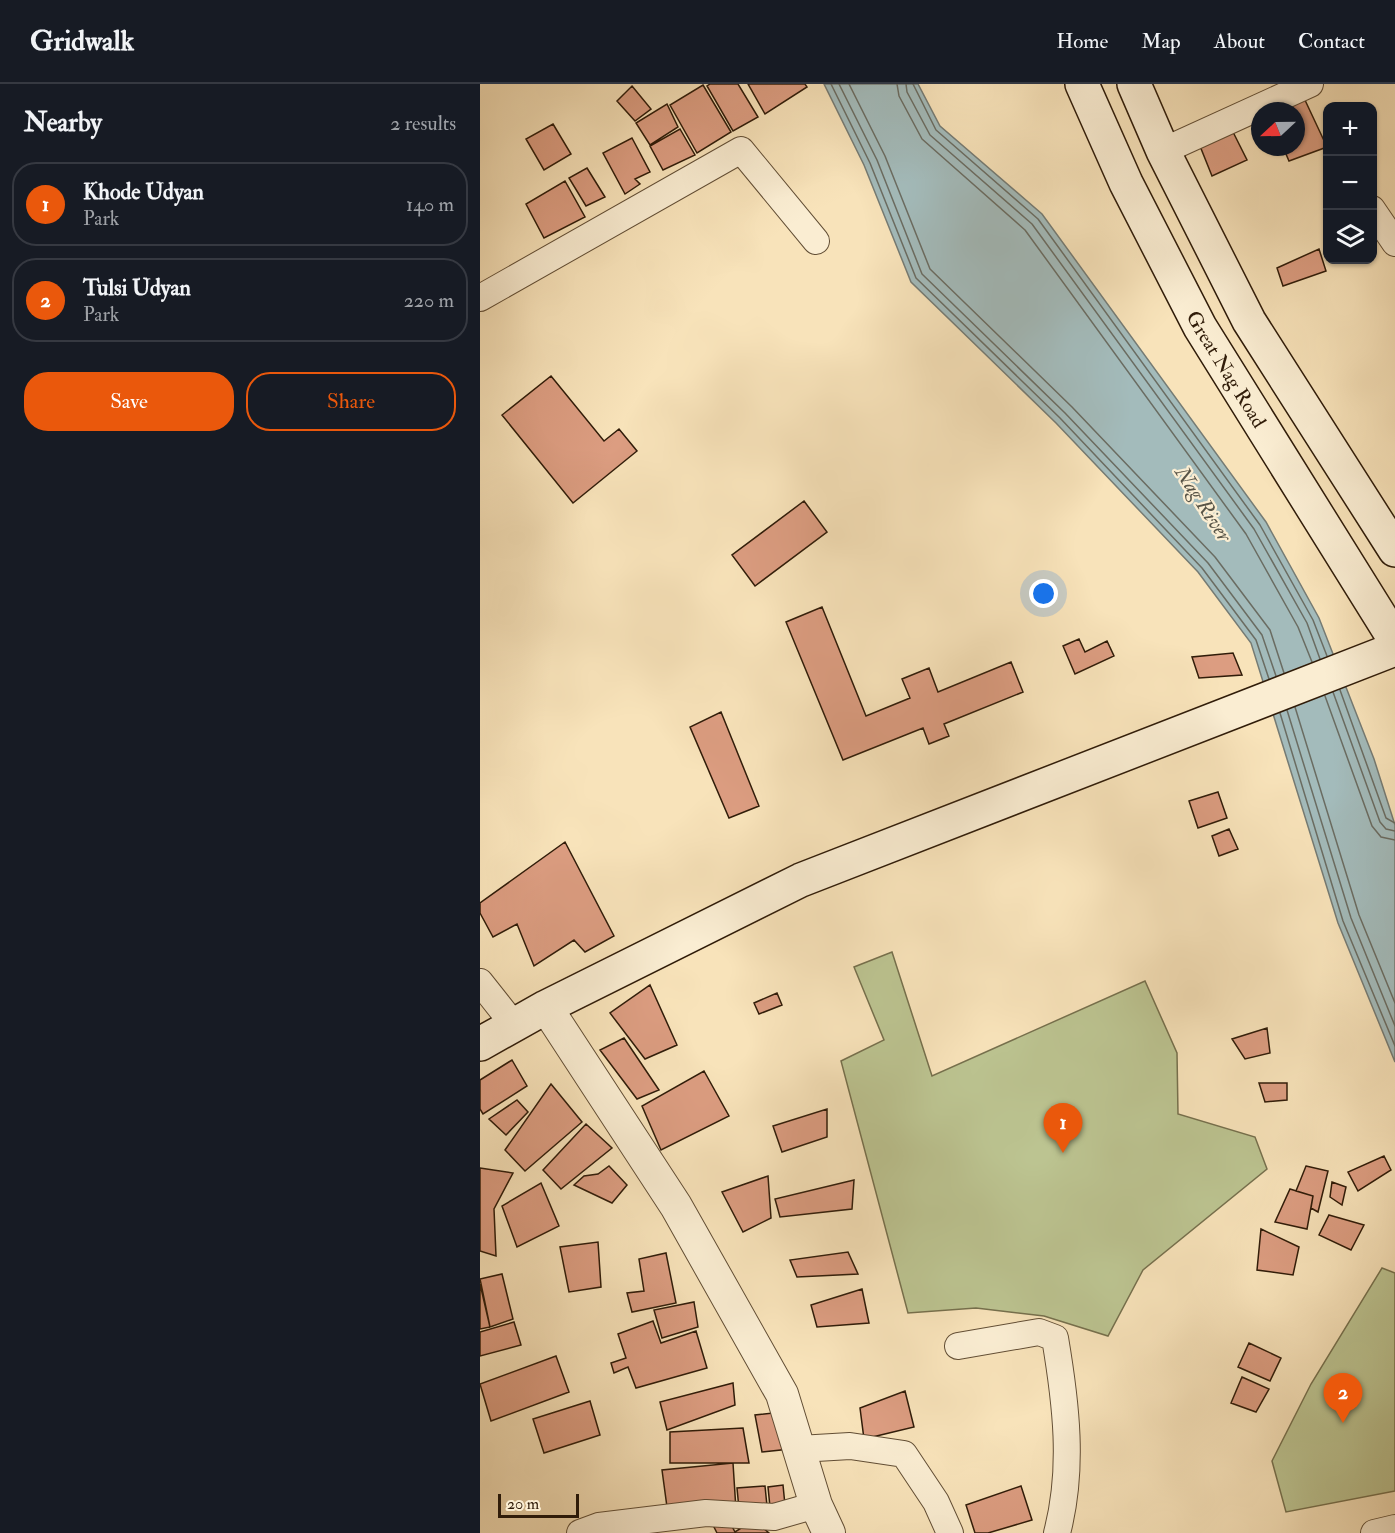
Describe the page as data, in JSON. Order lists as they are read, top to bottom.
{
  "streets": {
    "main road": ["Great Nag Road"]
  },
  "water": ["Nag River"],
  "scale_bar": "20 m",
  "north": "left",
  "page": {
    "header": "Gridwalk",
    "nav": [
      "Home",
      "Map",
      "About",
      "Contact"
    ],
    "heading": ["Nearby", "2 results"],
    "map_buttons": ["+", "−"],
    "list": [
      {
        "mark": "1",
        "name": "Khode Udyan",
        "note": "Park",
        "value": "140 m"
      },
      {
        "mark": "2",
        "name": "Tulsi Udyan",
        "note": "Park",
        "value": "220 m"
      }
    ],
    "buttons": ["Save", "Share"],
    "pins": ["1", "2"],
    "scale": "20 m"
  }
}
